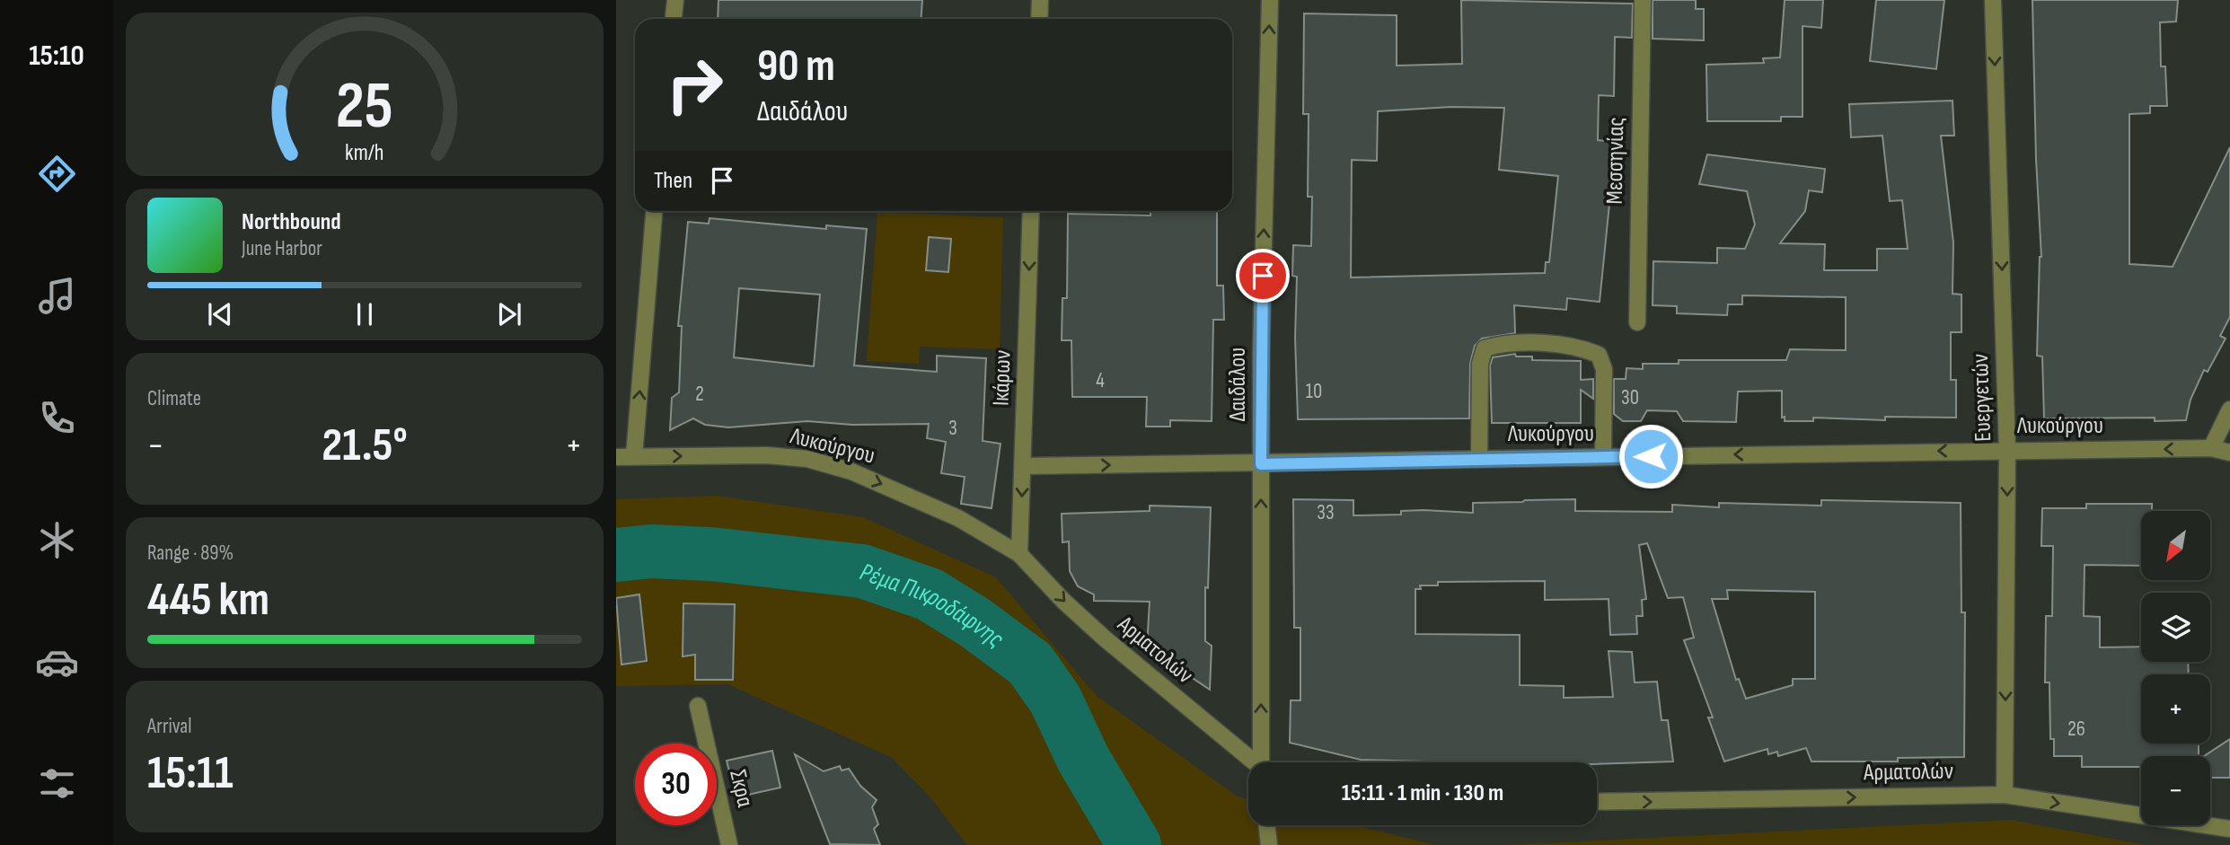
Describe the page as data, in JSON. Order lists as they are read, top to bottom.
{
  "streets": {
    "street": [
      "Μεσσηνίας",
      "Ικάρων",
      "Δαιδάλου",
      "Ευεργετών",
      "Λυκούργου",
      "Αρματολών",
      "Σκρα"
    ]
  },
  "crossings": [
    ["Ικάρων", "Λυκούργου"],
    ["Ικάρων", "Αρματολών"],
    ["Δαιδάλου", "Λυκούργου"],
    ["Ευεργετών", "Λυκούργου"],
    ["Ευεργετών", "Αρματολών"],
    ["Λυκούργου", "Αρματολών"]
  ],
  "one_way": [
    "Ικάρων",
    "Δαιδάλου",
    "Ευεργετών",
    "Αρματολών"
  ],
  "water": ["Ρέμα Πικροδάφνης"],
  "house_numbers": [
    "4",
    "10",
    "2",
    "30",
    "3",
    "33",
    "26"
  ],
  "north": "bottom left",
  "page": {
    "tabs": "15:10",
    "turn": ["90 m", "Δαιδάλου"],
    "then": "Then",
    "song": ["Northbound", "June Harbor"],
    "tile": [
      "Climate",
      ["Range · 89%", "445 km"],
      ["Arrival", "15:11"]
    ],
    "heat": ["−", "21.5°", "+"],
    "map_buttons": ["+", "−"],
    "limit": "30",
    "trip": "15:11 · 1 min · 130 m",
    "gauge": ["25", "km/h"]
  }
}
